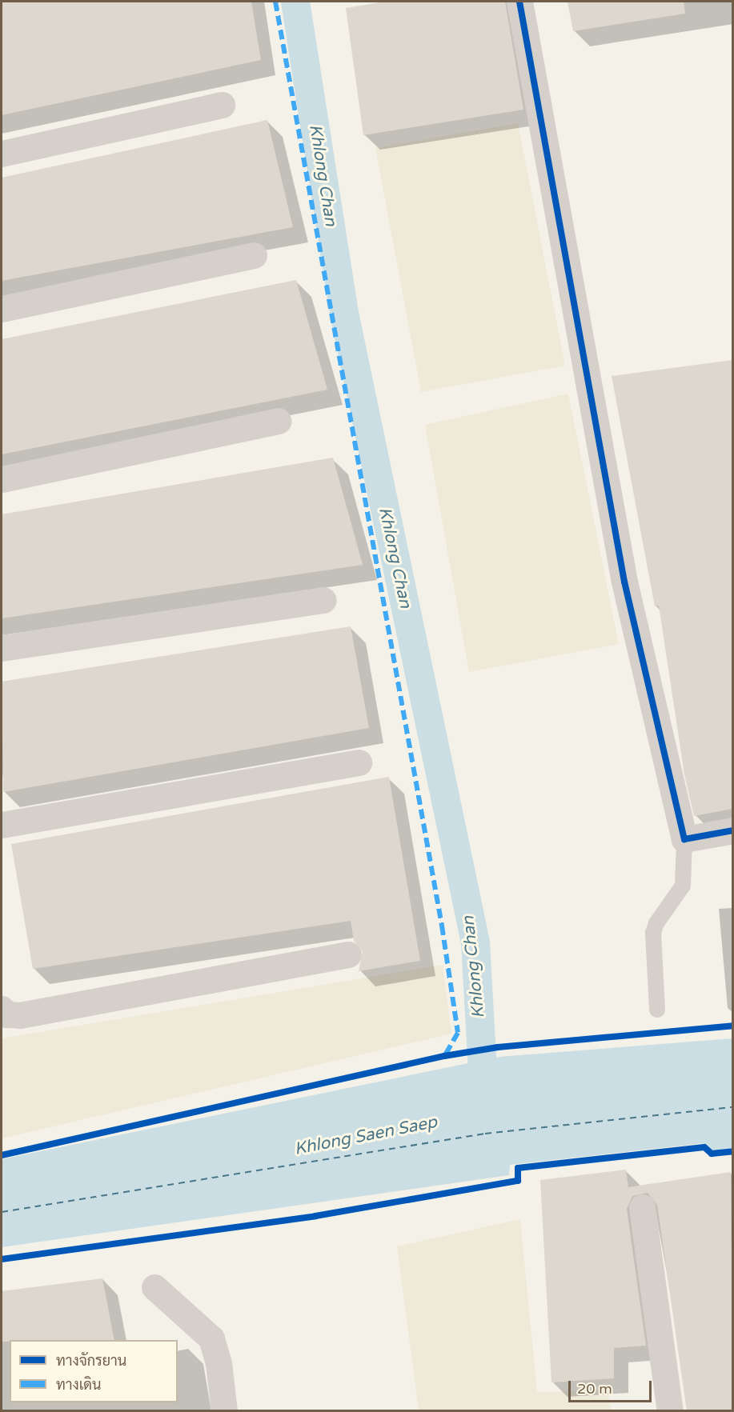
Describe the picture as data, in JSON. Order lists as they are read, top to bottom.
{
  "water": ["Khlong Chan", "Khlong Saen Saep"],
  "legend": ["ทางจักรยาน", "ทางเดิน"],
  "scale_bar": "20 m"
}
